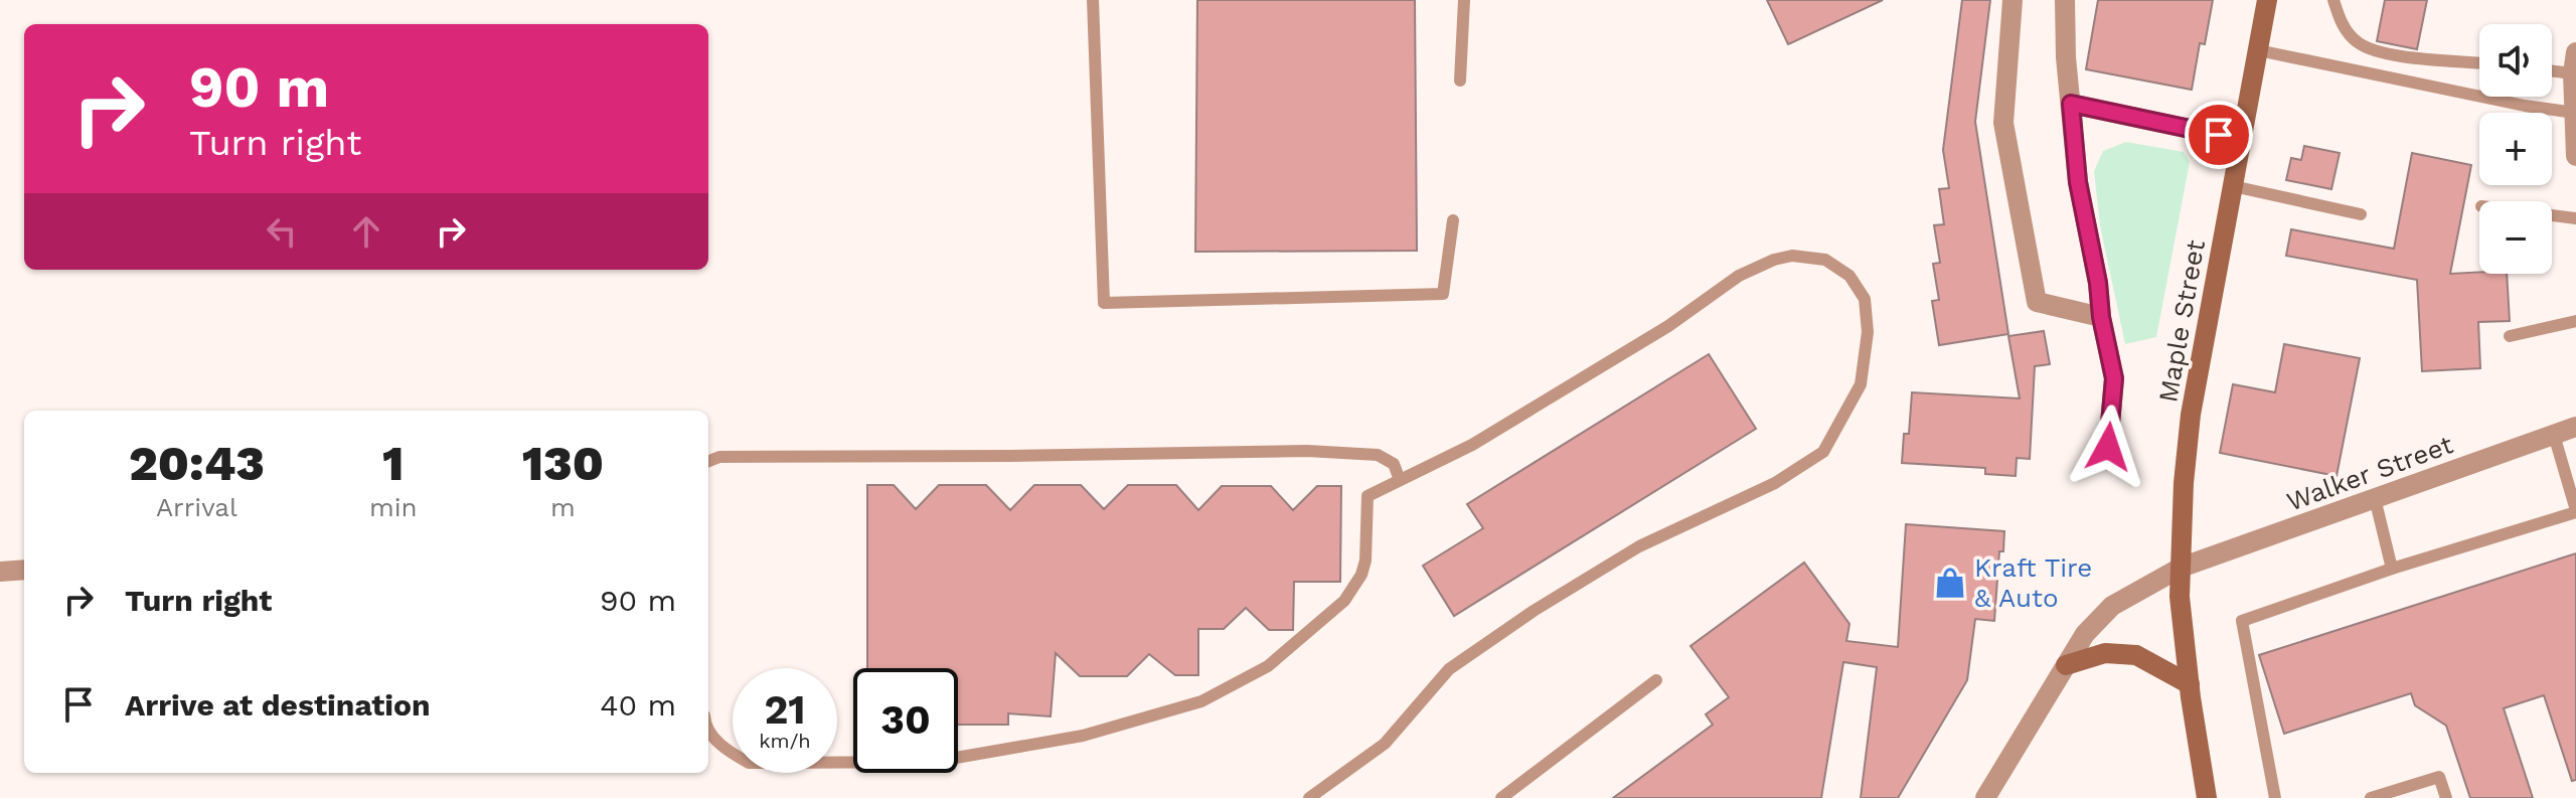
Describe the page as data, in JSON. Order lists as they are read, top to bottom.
{
  "streets": {
    "main road": ["Maple Street"],
    "street": ["Walker Street"]
  },
  "crossings": [
    ["Maple Street", "Walker Street"]
  ],
  "places": {
    "shop": ["Kraft Tire & Auto"]
  },
  "page": {
    "map_buttons": ["+", "−"],
    "turn": ["90 m", "Turn right"],
    "eta": [
      "20:43",
      "Arrival",
      "1",
      "min",
      "130",
      "m"
    ],
    "list": [
      {
        "name": "Turn right",
        "value": "90 m"
      },
      {
        "name": "Arrive at destination",
        "value": "40 m"
      }
    ],
    "speed": "21 km/h",
    "limit": "30"
  }
}
